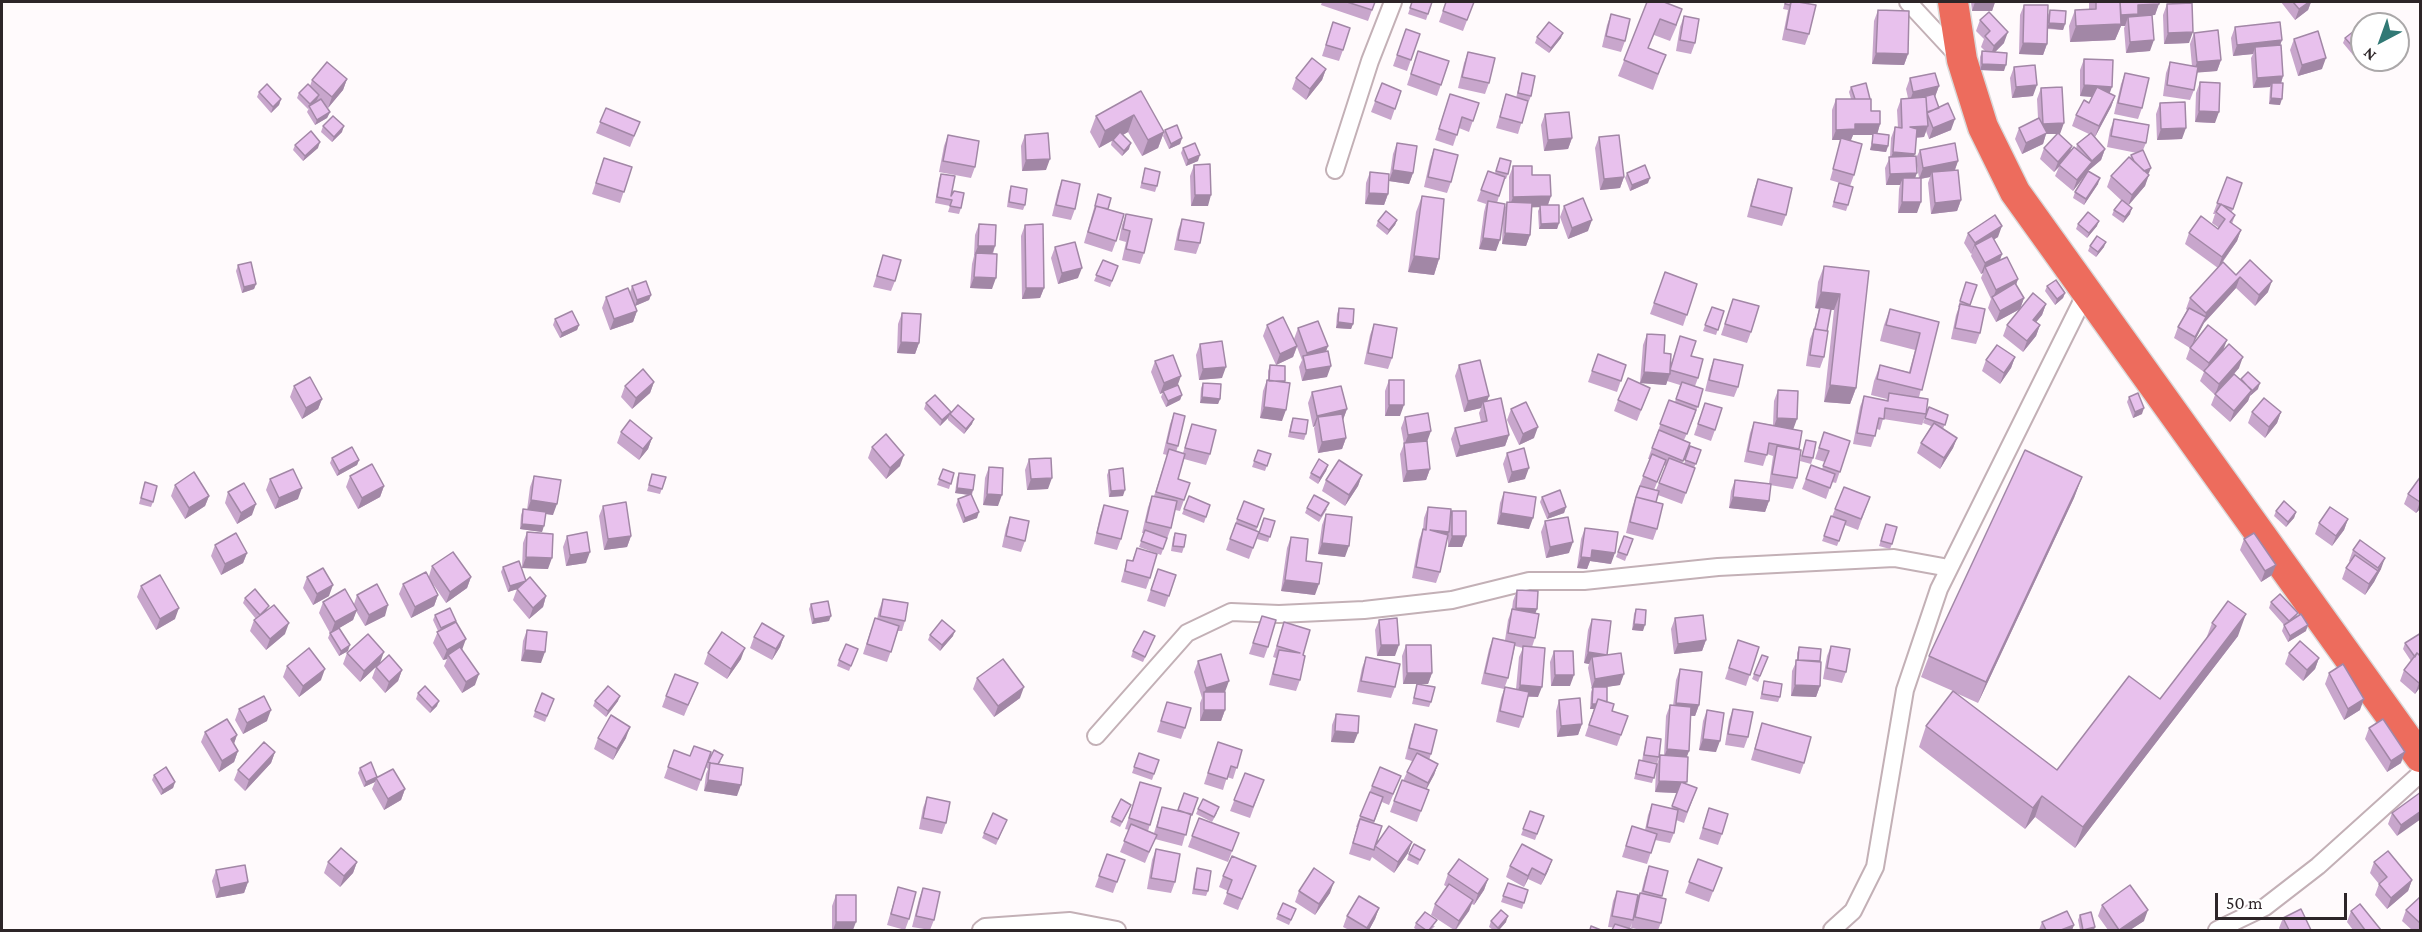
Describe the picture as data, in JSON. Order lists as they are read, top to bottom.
{
  "scale_bar": "50 m",
  "north": "bottom left"
}
